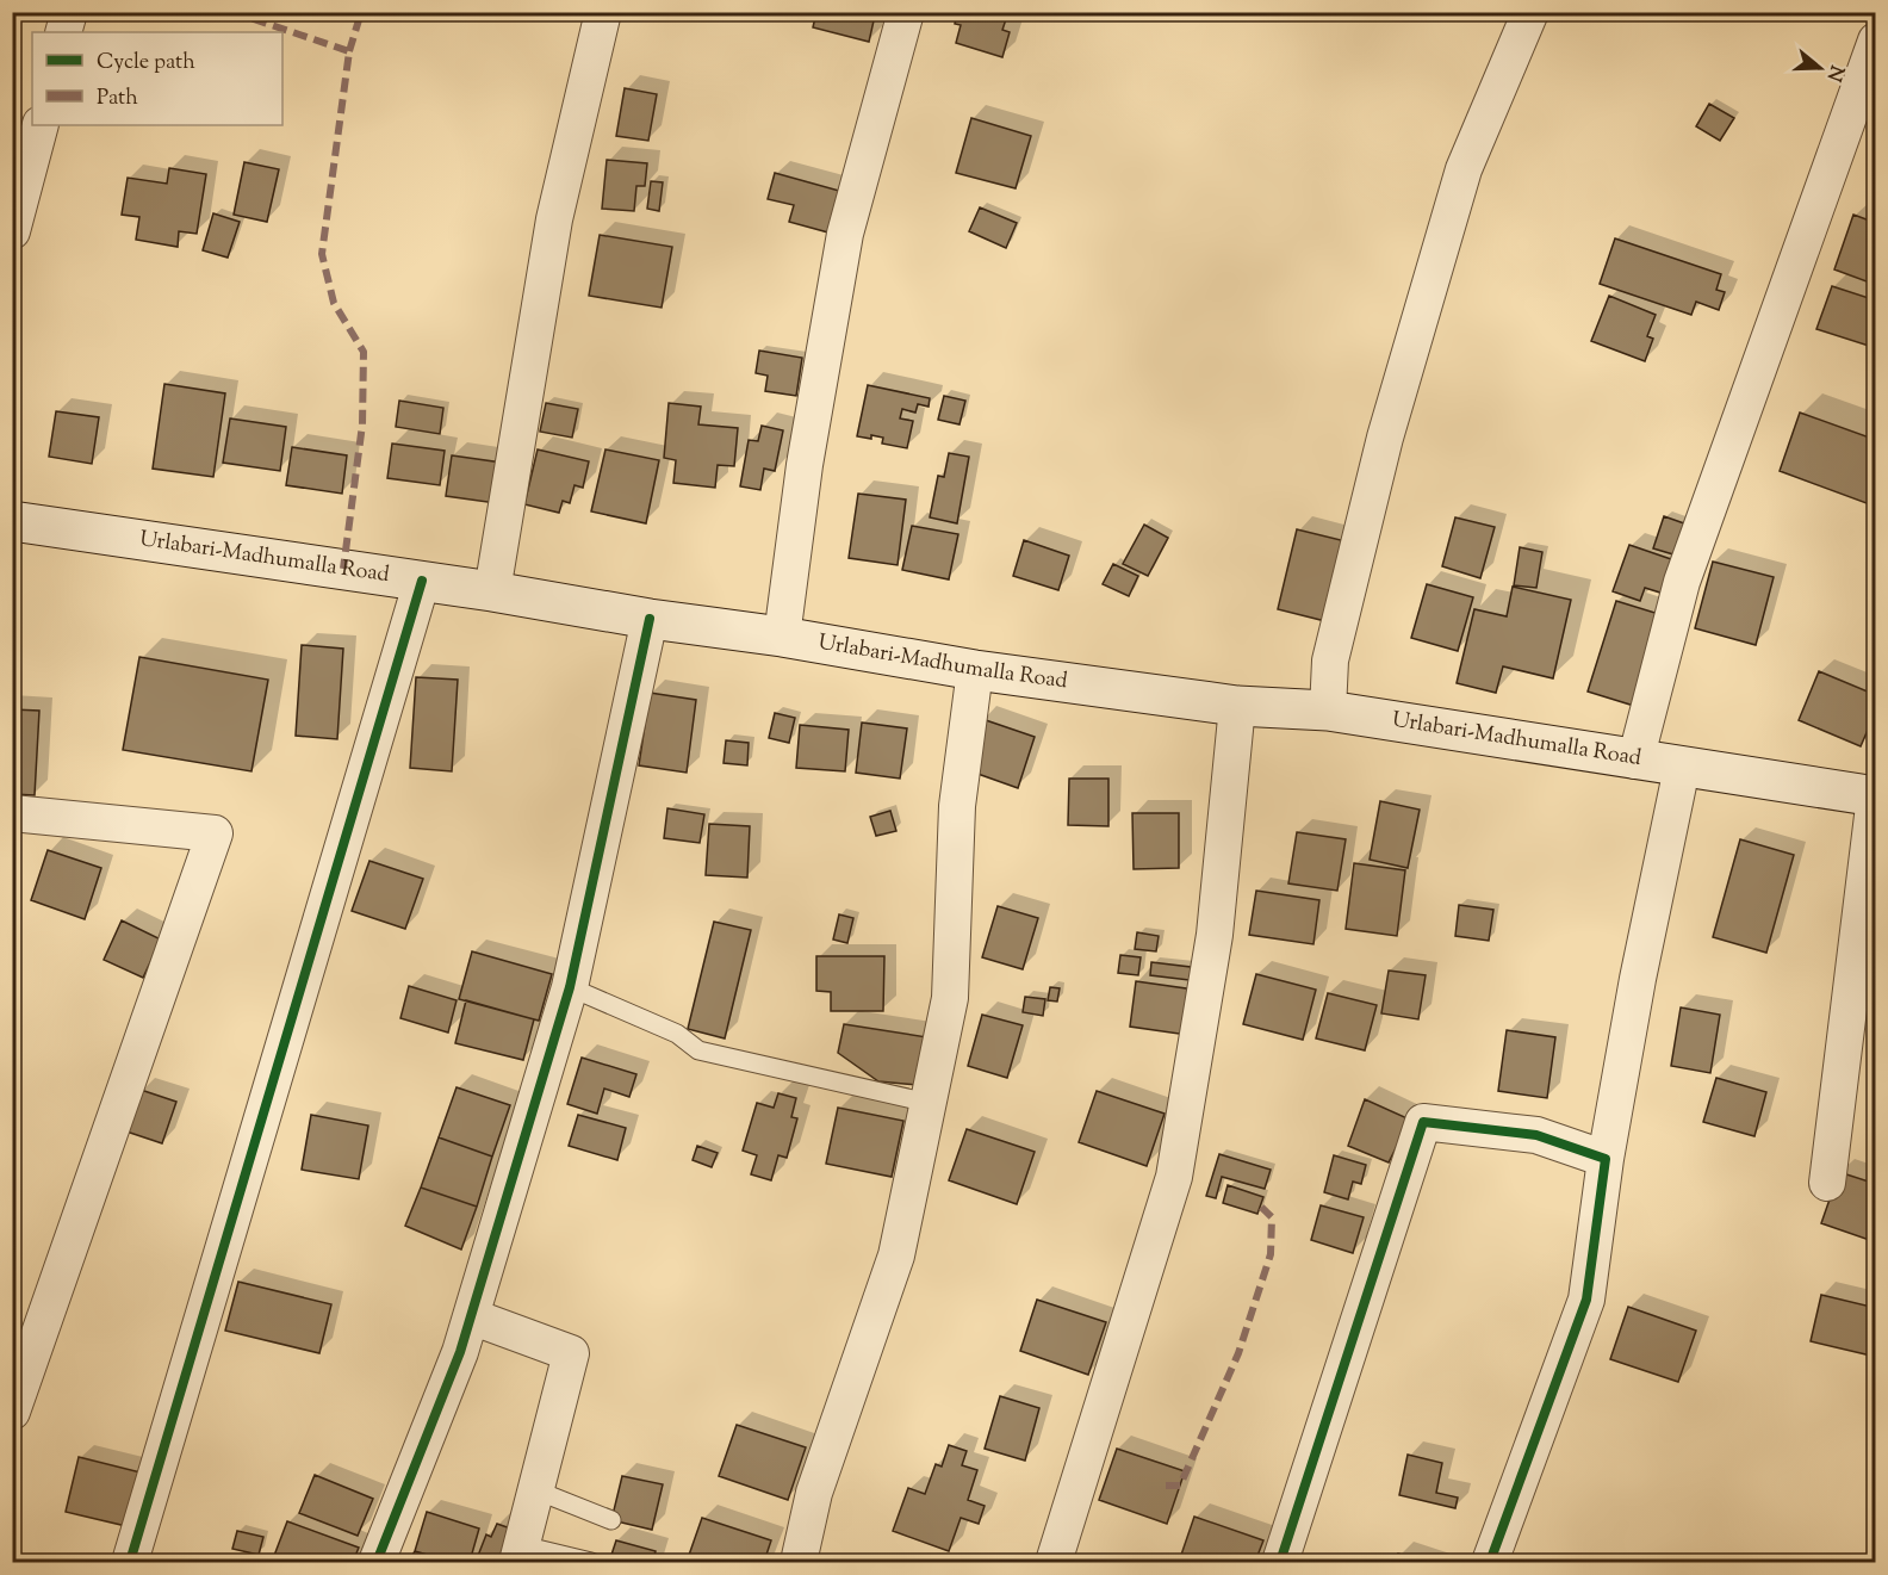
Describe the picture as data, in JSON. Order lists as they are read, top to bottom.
{
  "streets": {
    "main road": ["Urlabari-Madhumalla Road"]
  },
  "legend": ["Cycle path", "Path"],
  "north": "right"
}
